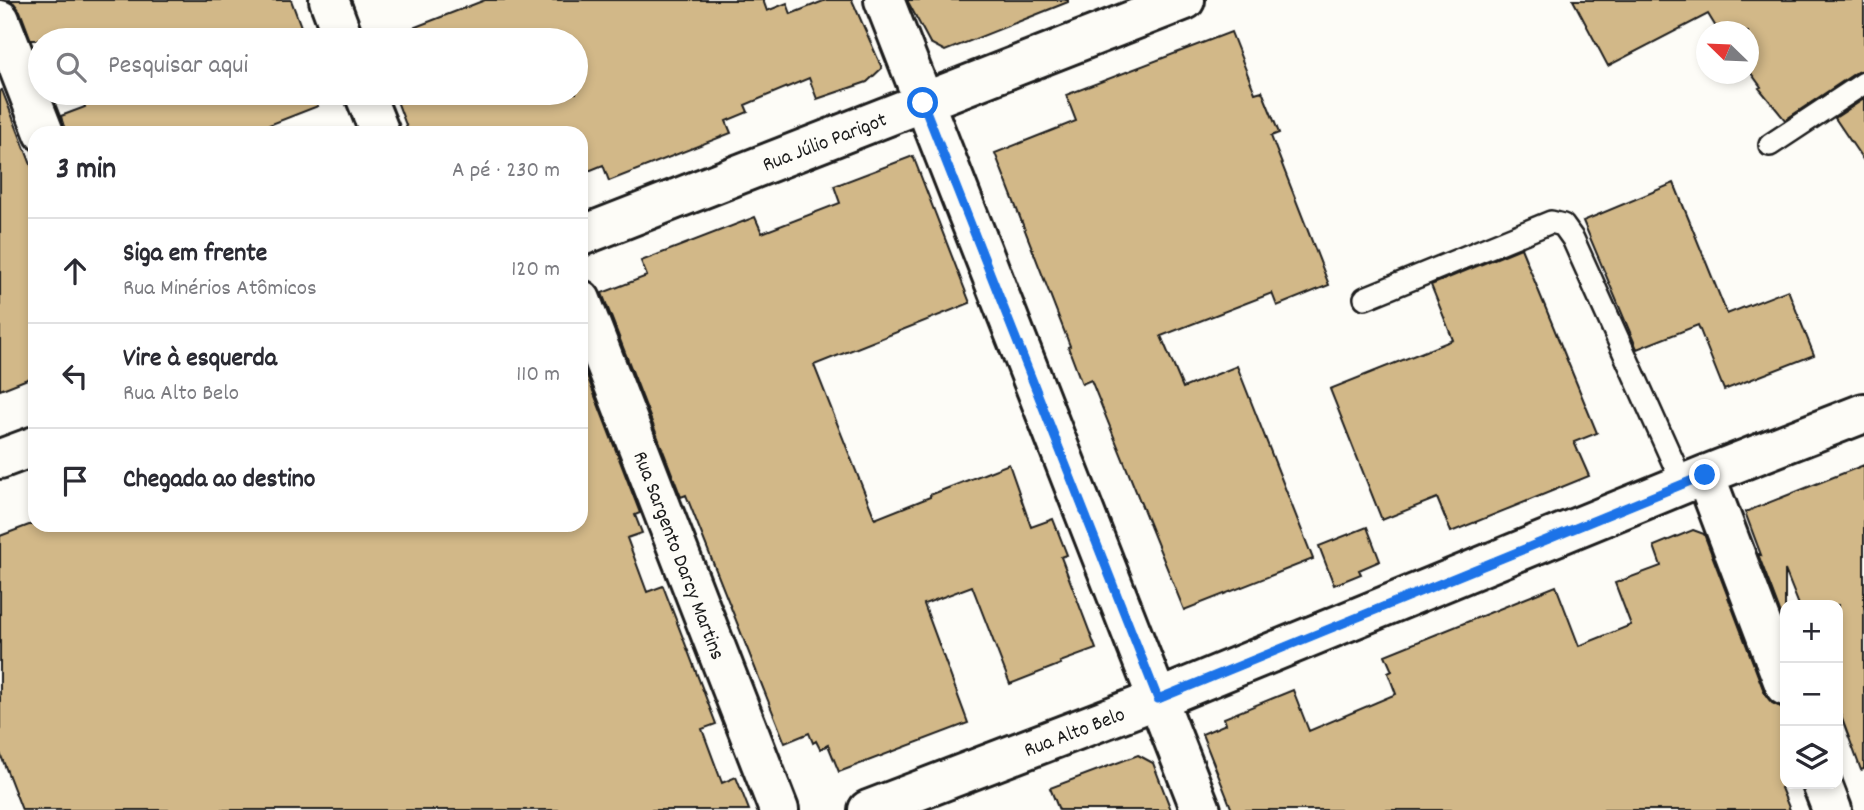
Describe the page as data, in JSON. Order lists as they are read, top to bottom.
{
  "streets": {
    "street": ["Rua Júlio Parigot", "Rua Sargento Darcy Martins", "Rua Alto Belo"]
  },
  "north": "top left",
  "page": {
    "search": "Pesquisar aqui",
    "heading": ["3 min", "A pé · 230 m"],
    "list": [
      ["Siga em frente", "Rua Minérios Atômicos", "120 m"],
      ["Vire à esquerda", "Rua Alto Belo", "110 m"],
      "Chegada ao destino"
    ],
    "map_buttons": ["+", "−"]
  }
}
